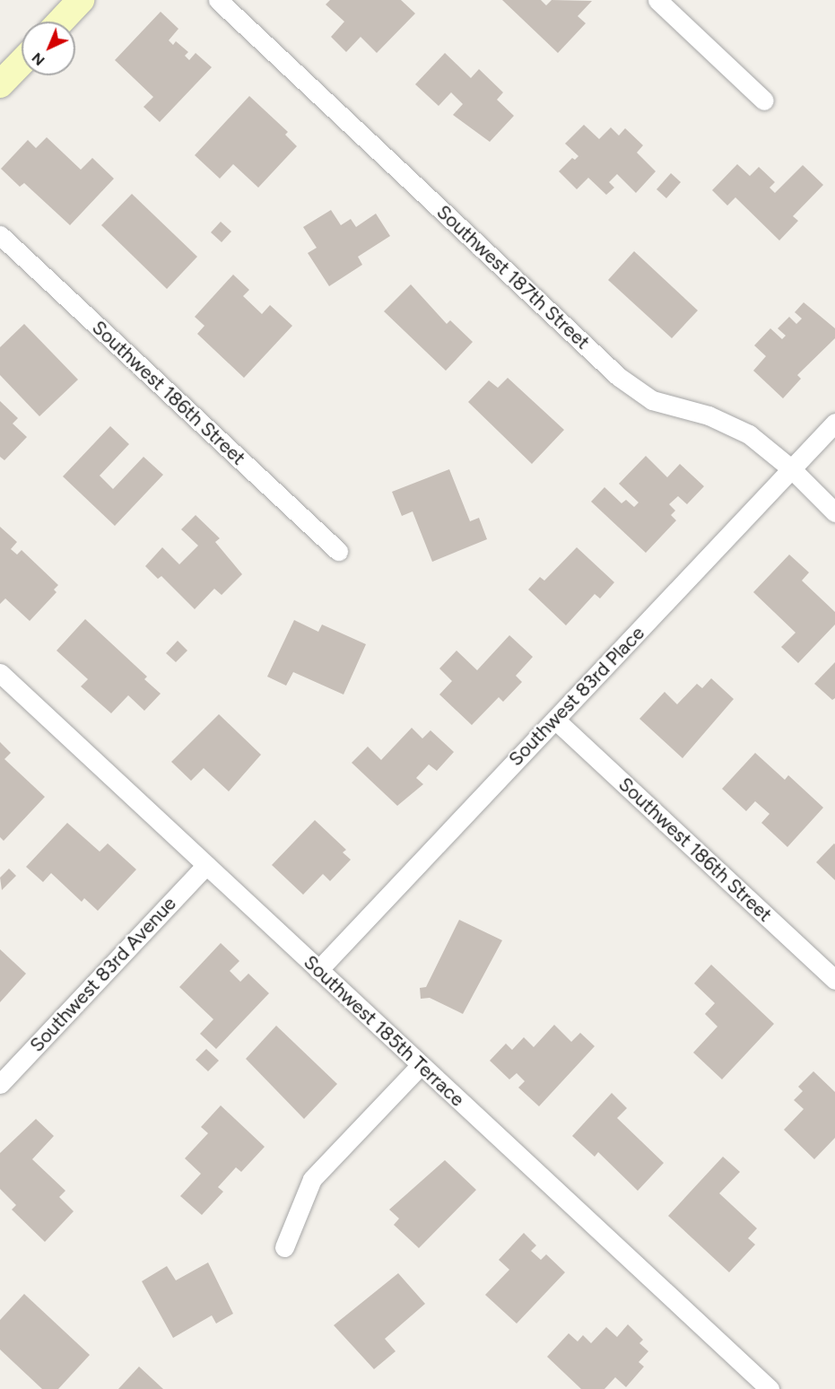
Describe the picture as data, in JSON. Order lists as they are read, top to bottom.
{
  "streets": {
    "street": [
      "Southwest 187th Street",
      "Southwest 186th Street",
      "Southwest 83rd Place",
      "Southwest 83rd Avenue",
      "Southwest 185th Terrace"
    ]
  },
  "crossings": [
    ["Southwest 187th Street", "Southwest 83rd Place"],
    ["Southwest 186th Street", "Southwest 83rd Place"],
    ["Southwest 83rd Place", "Southwest 185th Terrace"],
    ["Southwest 83rd Avenue", "Southwest 185th Terrace"]
  ],
  "north": "bottom left"
}
